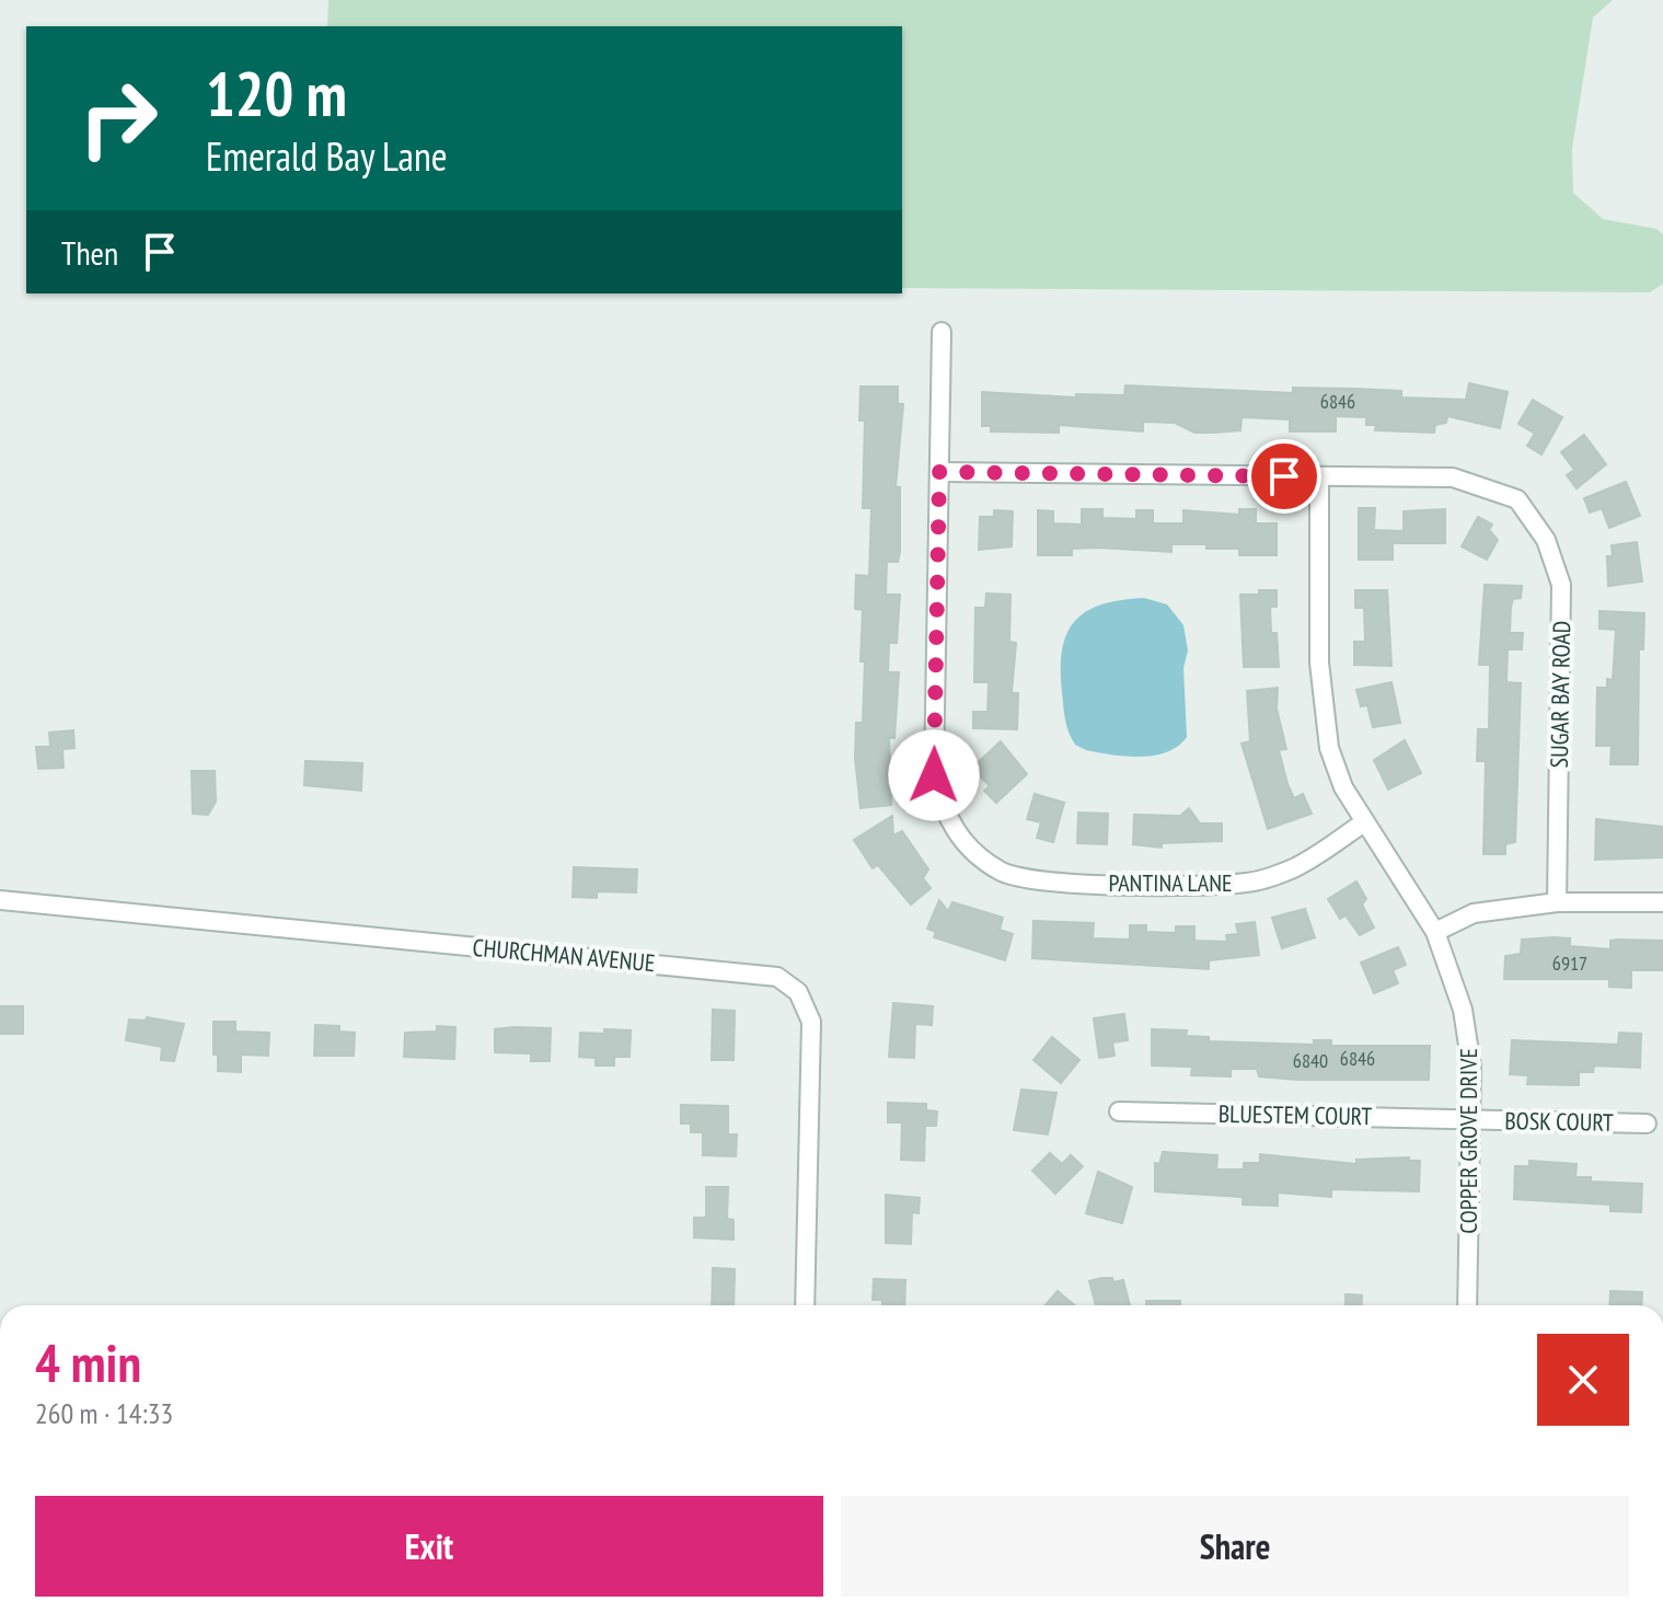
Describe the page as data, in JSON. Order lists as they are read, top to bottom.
{
  "streets": {
    "street": [
      "SUGAR BAY ROAD",
      "PANTINA LANE",
      "CHURCHMAN AVENUE",
      "BLUESTEM COURT",
      "BOSK COURT",
      "COPPER GROVE DRIVE"
    ]
  },
  "crossings": [
    ["SUGAR BAY ROAD", "COPPER GROVE DRIVE"],
    ["PANTINA LANE", "COPPER GROVE DRIVE"],
    ["BLUESTEM COURT", "BOSK COURT"],
    ["BLUESTEM COURT", "COPPER GROVE DRIVE"],
    ["BOSK COURT", "COPPER GROVE DRIVE"]
  ],
  "house_numbers": [
    "6846",
    "6917",
    "6846",
    "6840"
  ],
  "page": {
    "turn": ["120 m", "Emerald Bay Lane"],
    "then": "Then",
    "heading": ["4 min", "260 m · 14:33"],
    "buttons": ["Exit", "Share"]
  }
}
